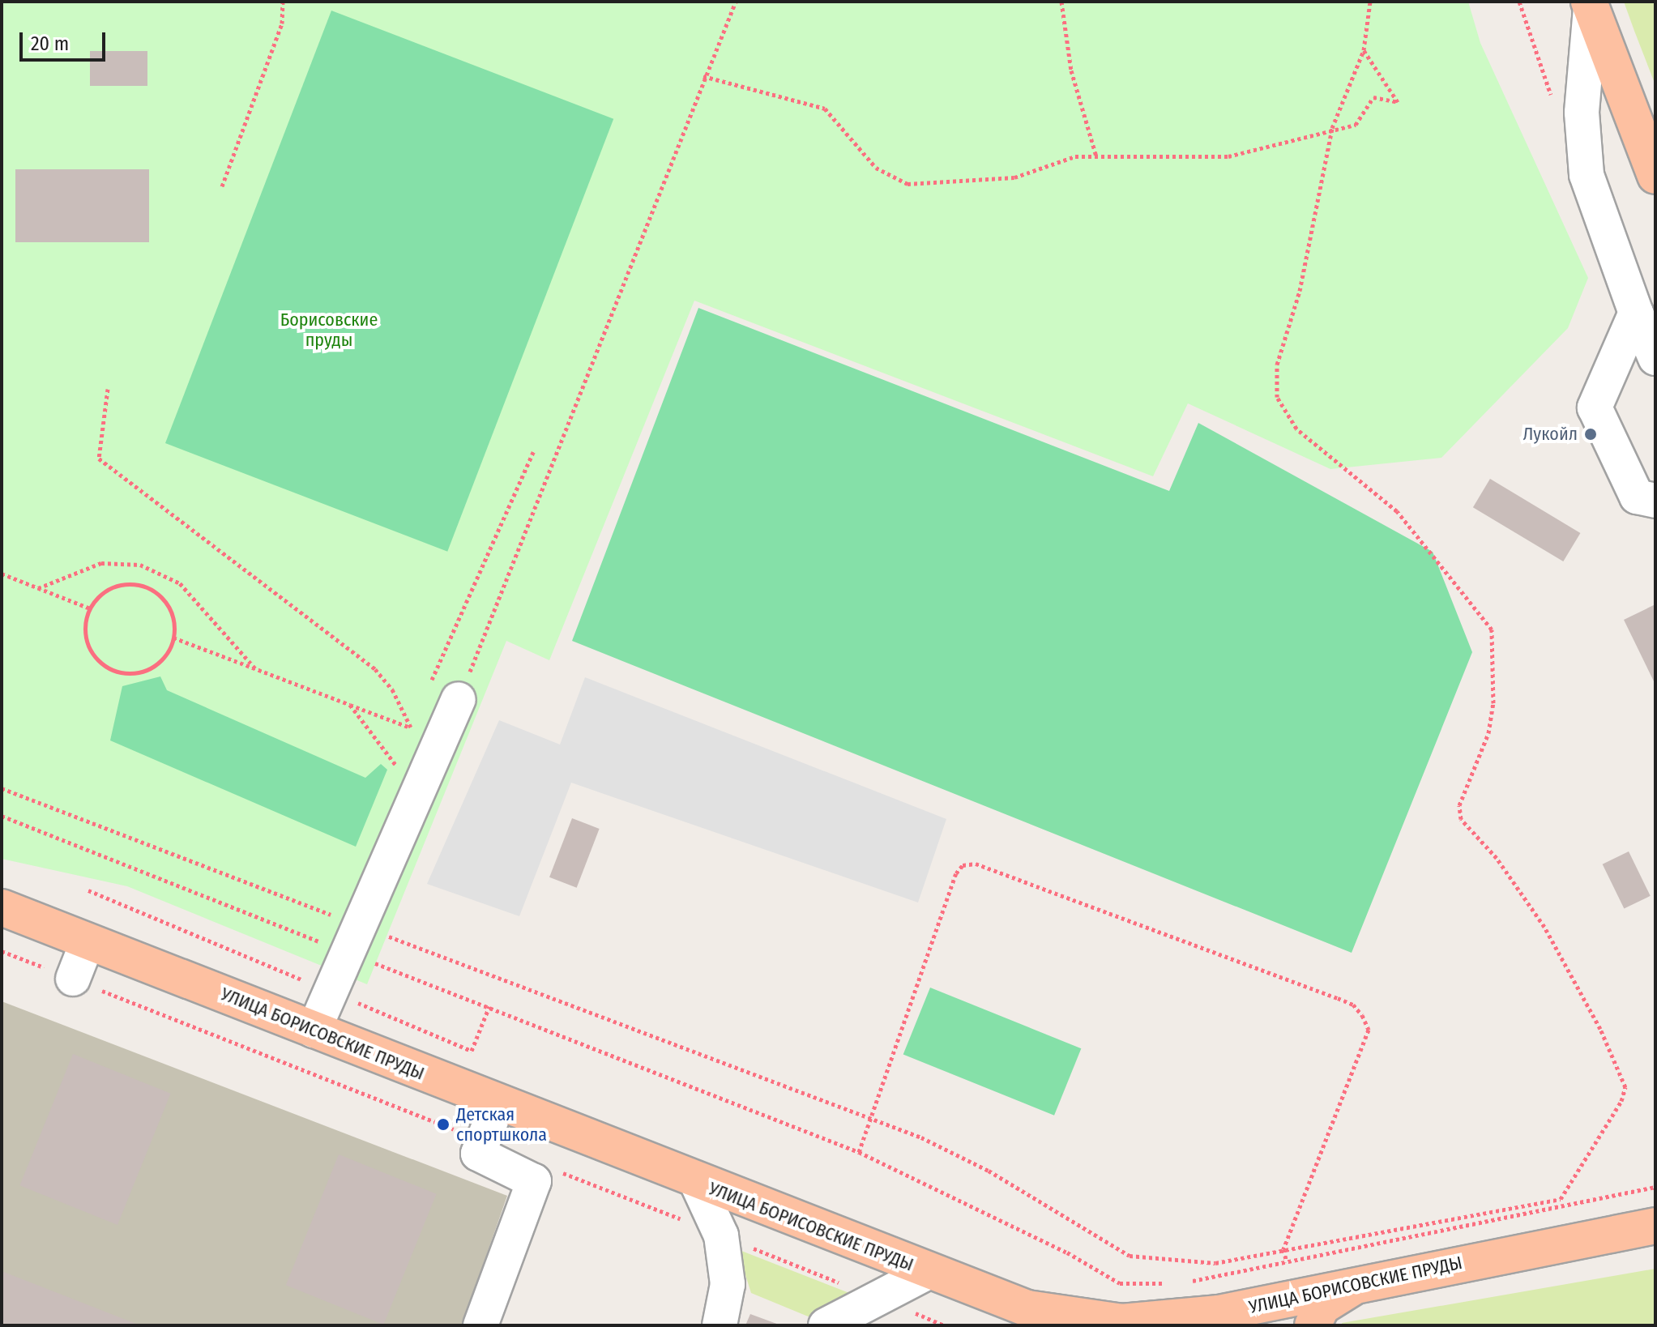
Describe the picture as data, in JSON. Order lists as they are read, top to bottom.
{
  "streets": {
    "main road": ["УЛИЦА БОРИСОВСКИЕ ПРУДЫ"]
  },
  "parks": ["Борисовские пруды"],
  "places": ["Лукойл", "Детская спортшкола"],
  "scale_bar": "20 m"
}
